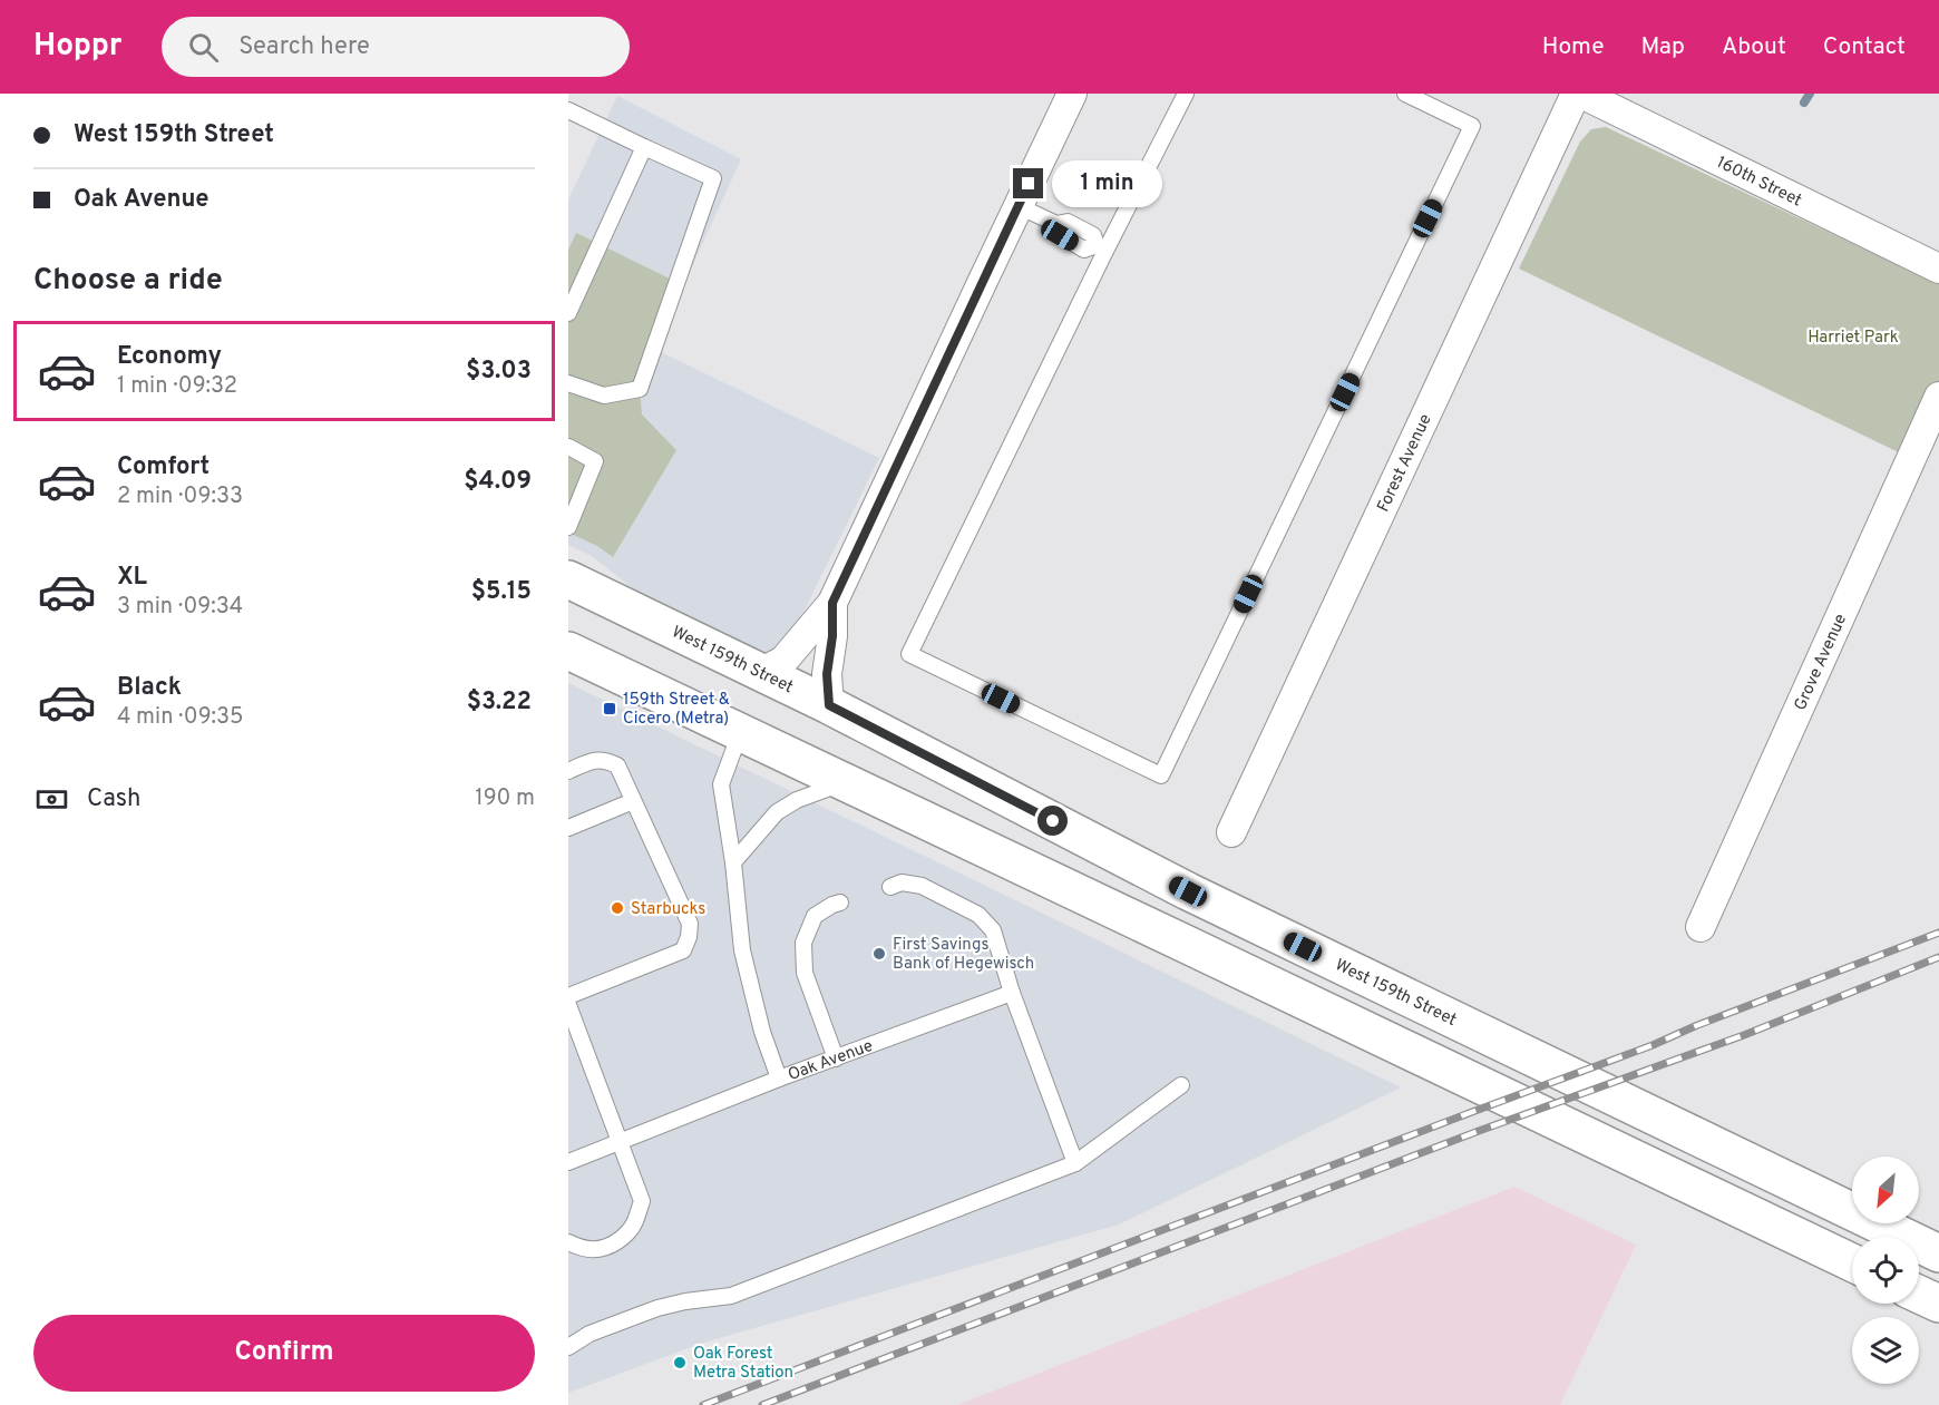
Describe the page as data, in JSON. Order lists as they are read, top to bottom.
{
  "streets": {
    "main road": ["West 159th Street"],
    "street": ["160th Street", "Forest Avenue", "Grove Avenue"],
    "lane": ["Oak Avenue"]
  },
  "crossings": [
    ["160th Street", "Forest Avenue"]
  ],
  "parks": ["Harriet Park"],
  "places": {
    "transit": ["159th Street & Cicero (Metra)"],
    "other": ["Starbucks", "First Savings Bank of Hegewisch", "Oak Forest Metra Station"]
  },
  "north": "bottom left",
  "page": {
    "header": "Hoppr",
    "search": "Search here",
    "nav": [
      "Home",
      "Map",
      "About",
      "Contact"
    ],
    "banner": ["West 159th Street", "Oak Avenue"],
    "bubble": "1 min",
    "heading": "Choose a ride",
    "list": [
      {
        "name": "Economy",
        "note": "1 min · 09:32",
        "value": "$3.03"
      },
      {
        "name": "Comfort",
        "note": "2 min · 09:33",
        "value": "$4.09"
      },
      {
        "name": "XL",
        "note": "3 min · 09:34",
        "value": "$5.15"
      },
      {
        "name": "Black",
        "note": "4 min · 09:35",
        "value": "$3.22"
      }
    ],
    "pay": ["Cash", "190 m"],
    "buttons": "Confirm"
  }
}
